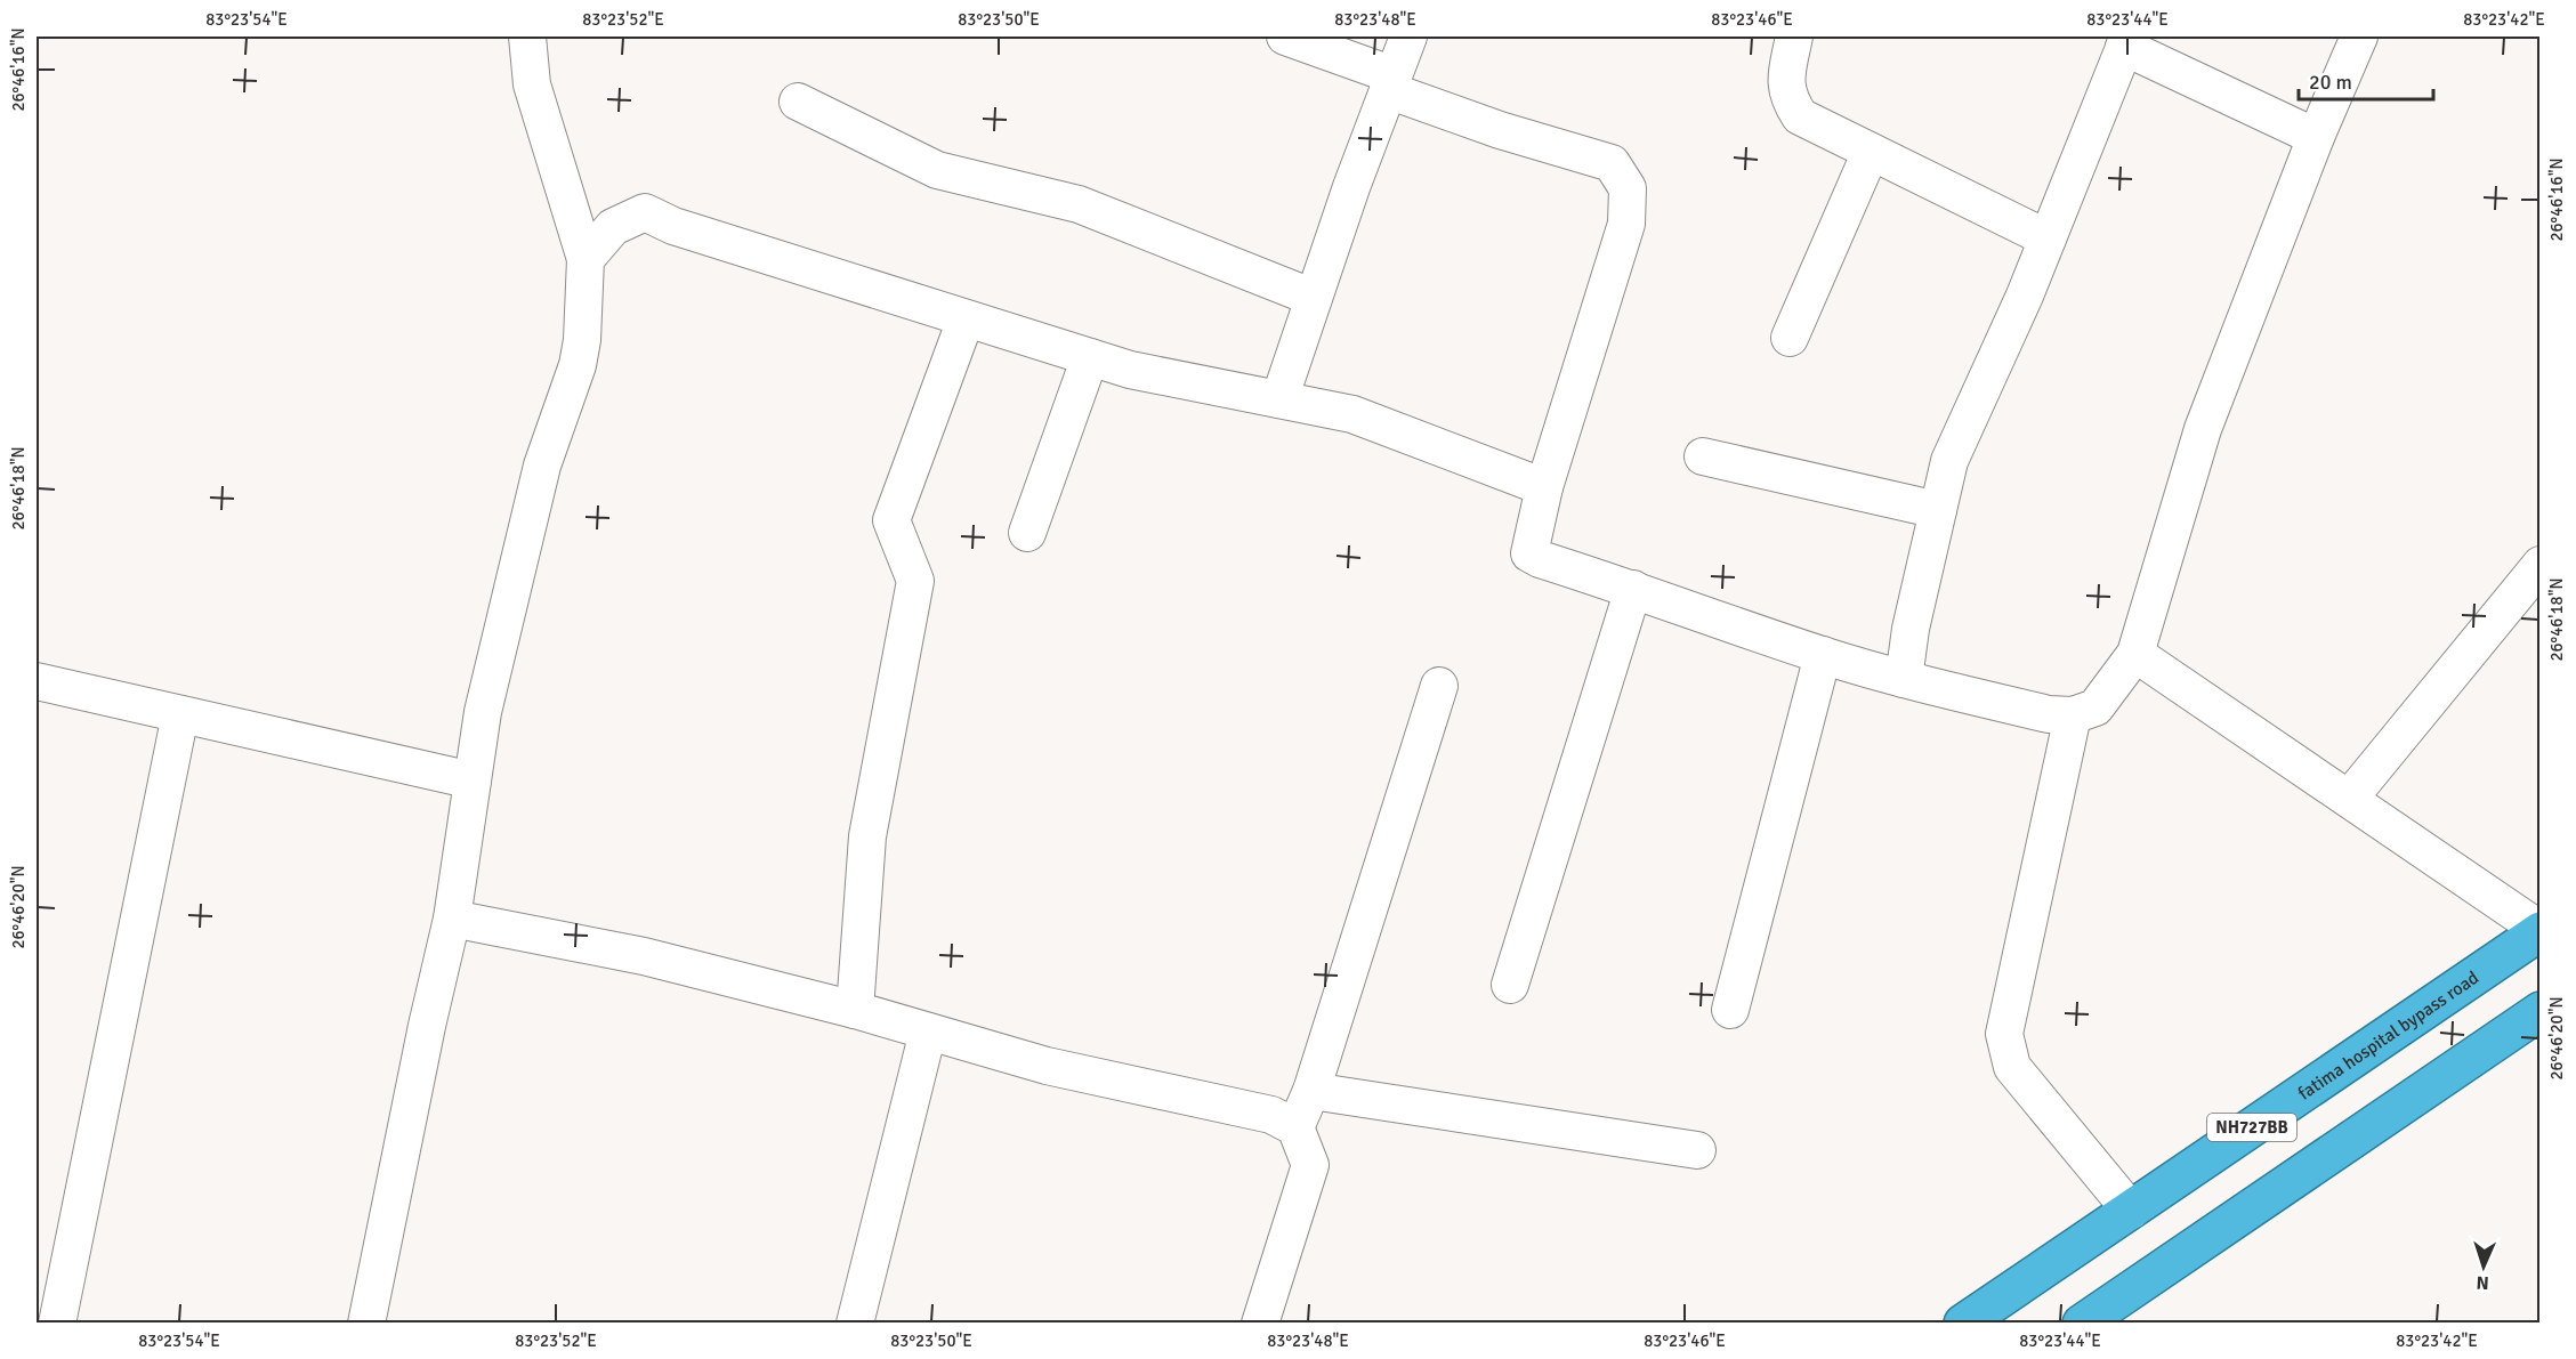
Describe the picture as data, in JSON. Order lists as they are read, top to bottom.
{
  "streets": {
    "highway": ["fatima hospital bypass road", "NH727BB"]
  },
  "scale_bar": "20 m",
  "north": "bottom",
  "coordinates": [
    "83°23'54\"E",
    "83°23'52\"E",
    "83°23'50\"E",
    "83°23'48\"E",
    "83°23'46\"E",
    "83°23'44\"E",
    "83°23'42\"E",
    "26°46'16\"N",
    "26°46'18\"N",
    "26°46'20\"N"
  ]
}
